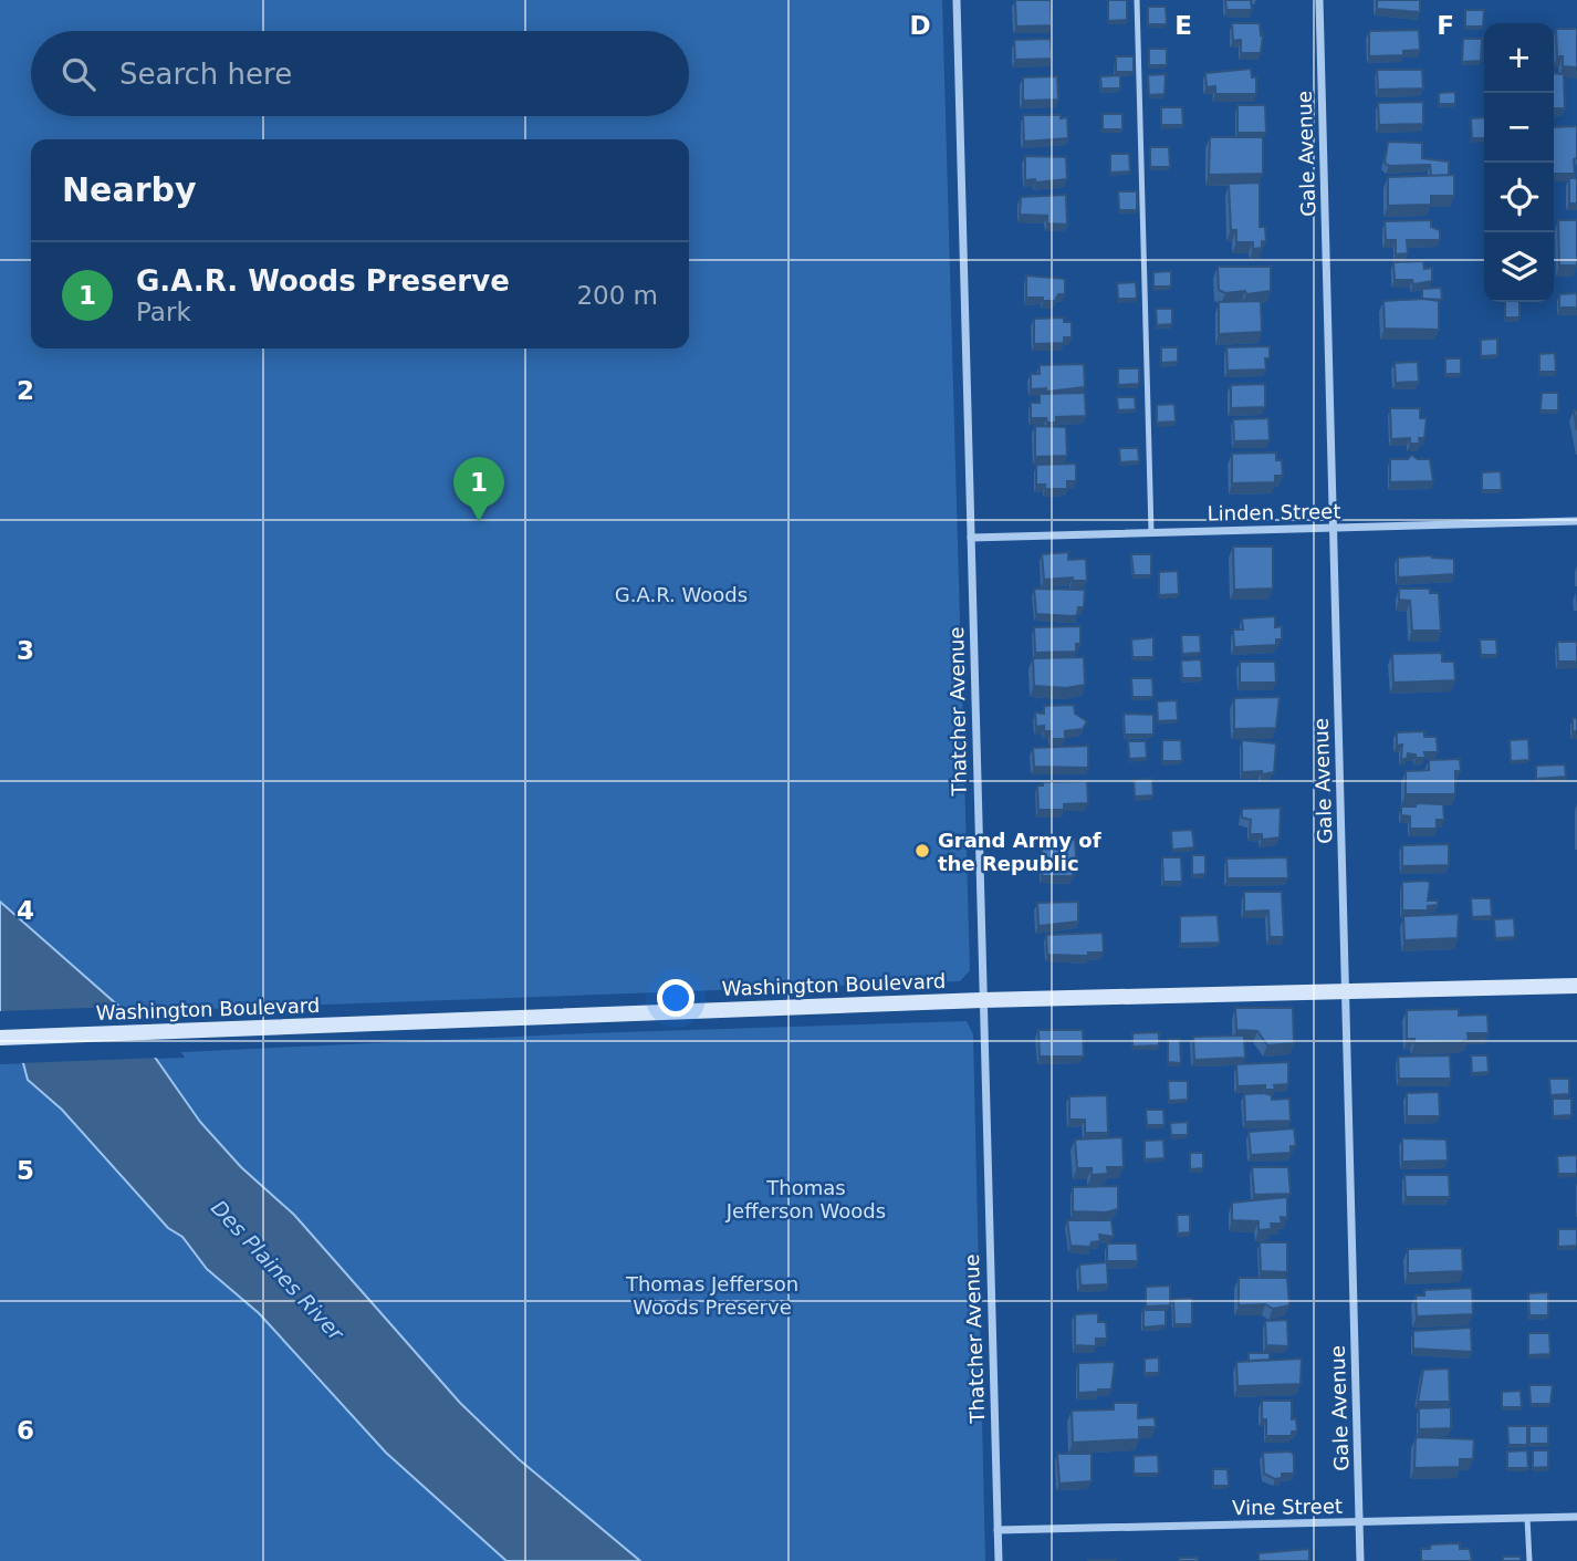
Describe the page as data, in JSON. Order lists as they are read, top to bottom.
{
  "streets": {
    "street": [
      "Gale Avenue",
      "Linden Street",
      "Thatcher Avenue",
      "Washington Boulevard",
      "Vine Street"
    ]
  },
  "crossings": [
    ["Gale Avenue", "Linden Street"],
    ["Gale Avenue", "Washington Boulevard"],
    ["Gale Avenue", "Vine Street"],
    ["Linden Street", "Thatcher Avenue"],
    ["Thatcher Avenue", "Washington Boulevard"],
    ["Thatcher Avenue", "Vine Street"]
  ],
  "water": ["Des Plaines River"],
  "parks": ["G.A.R. Woods", "Thomas Jefferson Woods", "Thomas Jefferson Woods Preserve"],
  "places": ["Grand Army of the Republic"],
  "page": {
    "map_buttons": ["+", "−"],
    "search": "Search here",
    "heading": "Nearby",
    "list": [
      {
        "mark": "1",
        "name": "G.A.R. Woods Preserve",
        "note": "Park",
        "value": "200 m"
      }
    ],
    "pins": "1"
  },
  "grid": {
    "columns": ["D", "E", "F"],
    "rows": [
      "2",
      "3",
      "4",
      "5",
      "6"
    ]
  }
}
